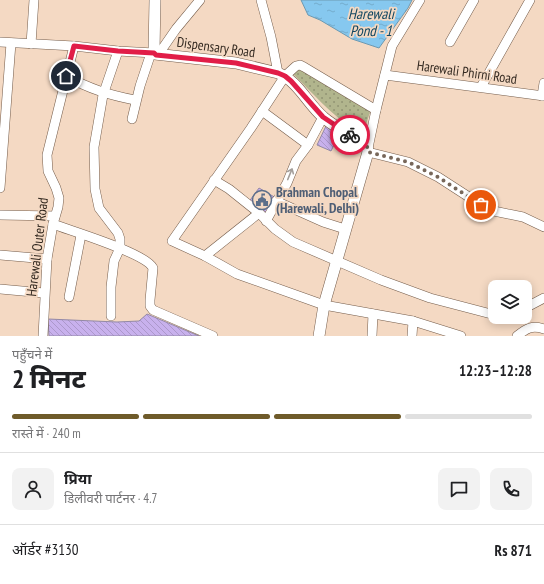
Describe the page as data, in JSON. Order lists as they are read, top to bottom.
{
  "streets": {
    "street": ["Dispensary Road", "Harewali Phirni Road", "Harewali Outer Road"]
  },
  "water": ["Harewali Pond - 1"],
  "places": {
    "public building": ["Brahman Chopal (Harewali, Delhi)"]
  },
  "page": {
    "heading": ["2 मिनट", "पहुँचने में", "12:23–12:28"],
    "panel": [
      "प्रिया",
      "डिलीवरी पार्टनर · 4.7",
      "ऑर्डर #3130",
      "Rs 871"
    ],
    "bar": "रास्ते में · 240 m"
  }
}
